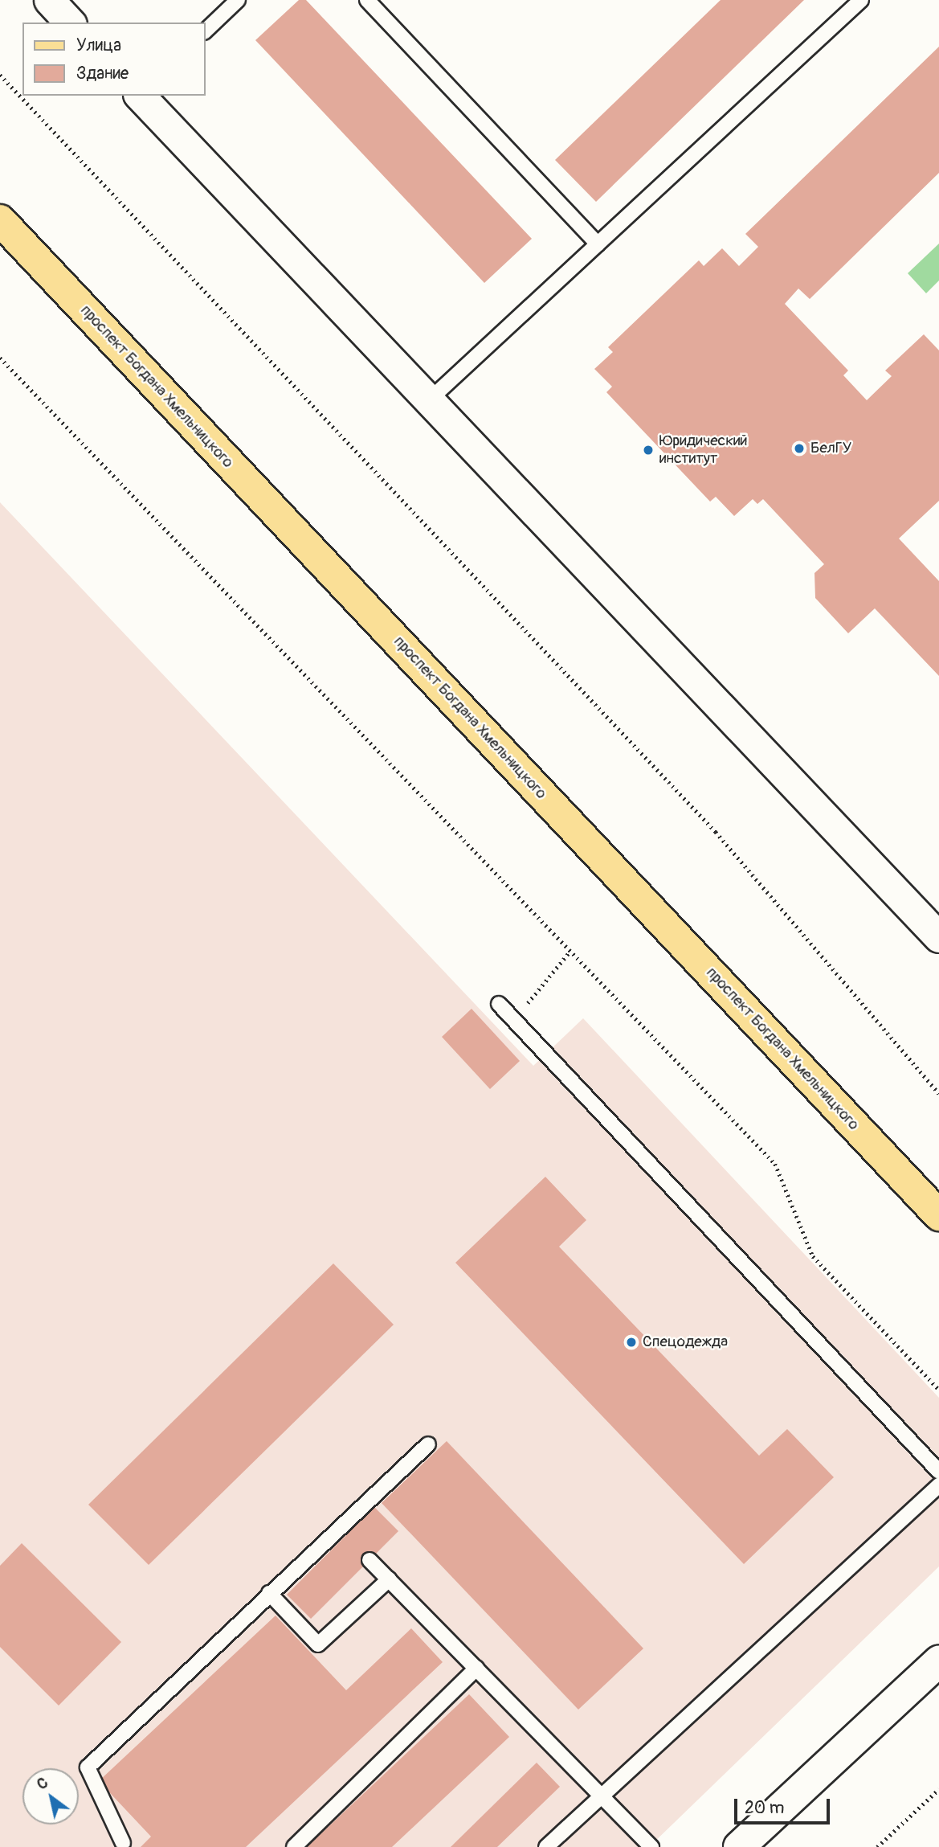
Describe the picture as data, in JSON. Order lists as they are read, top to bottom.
{
  "streets": {
    "main road": ["проспект Богдана Хмельницкого"]
  },
  "places": ["БелГУ", "Юридический институт", "Спецодежда"],
  "legend": ["Улица", "Здание"],
  "scale_bar": "20 m",
  "north": "top left"
}
